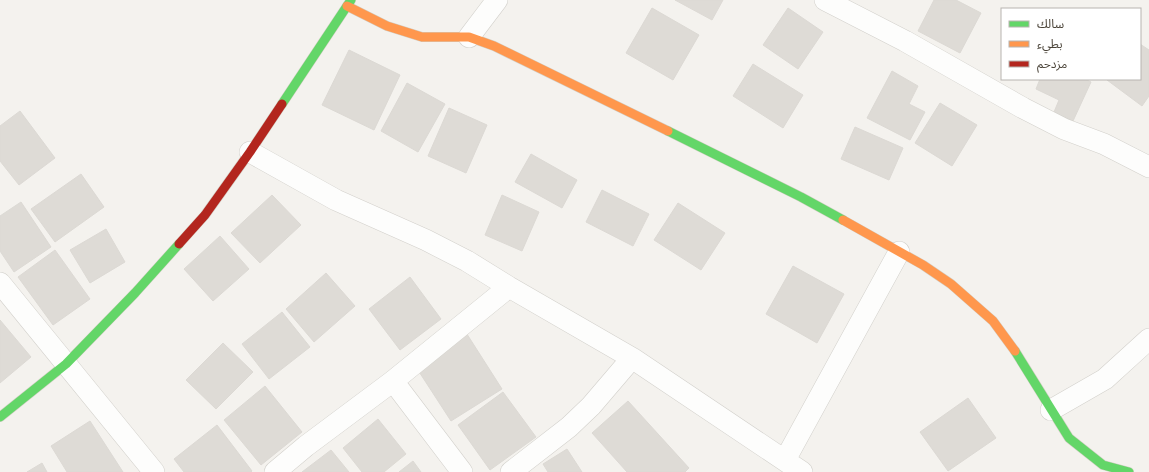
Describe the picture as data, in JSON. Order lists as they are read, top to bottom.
{
  "legend": ["سالك", "بطيء", "مزدحم"]
}
